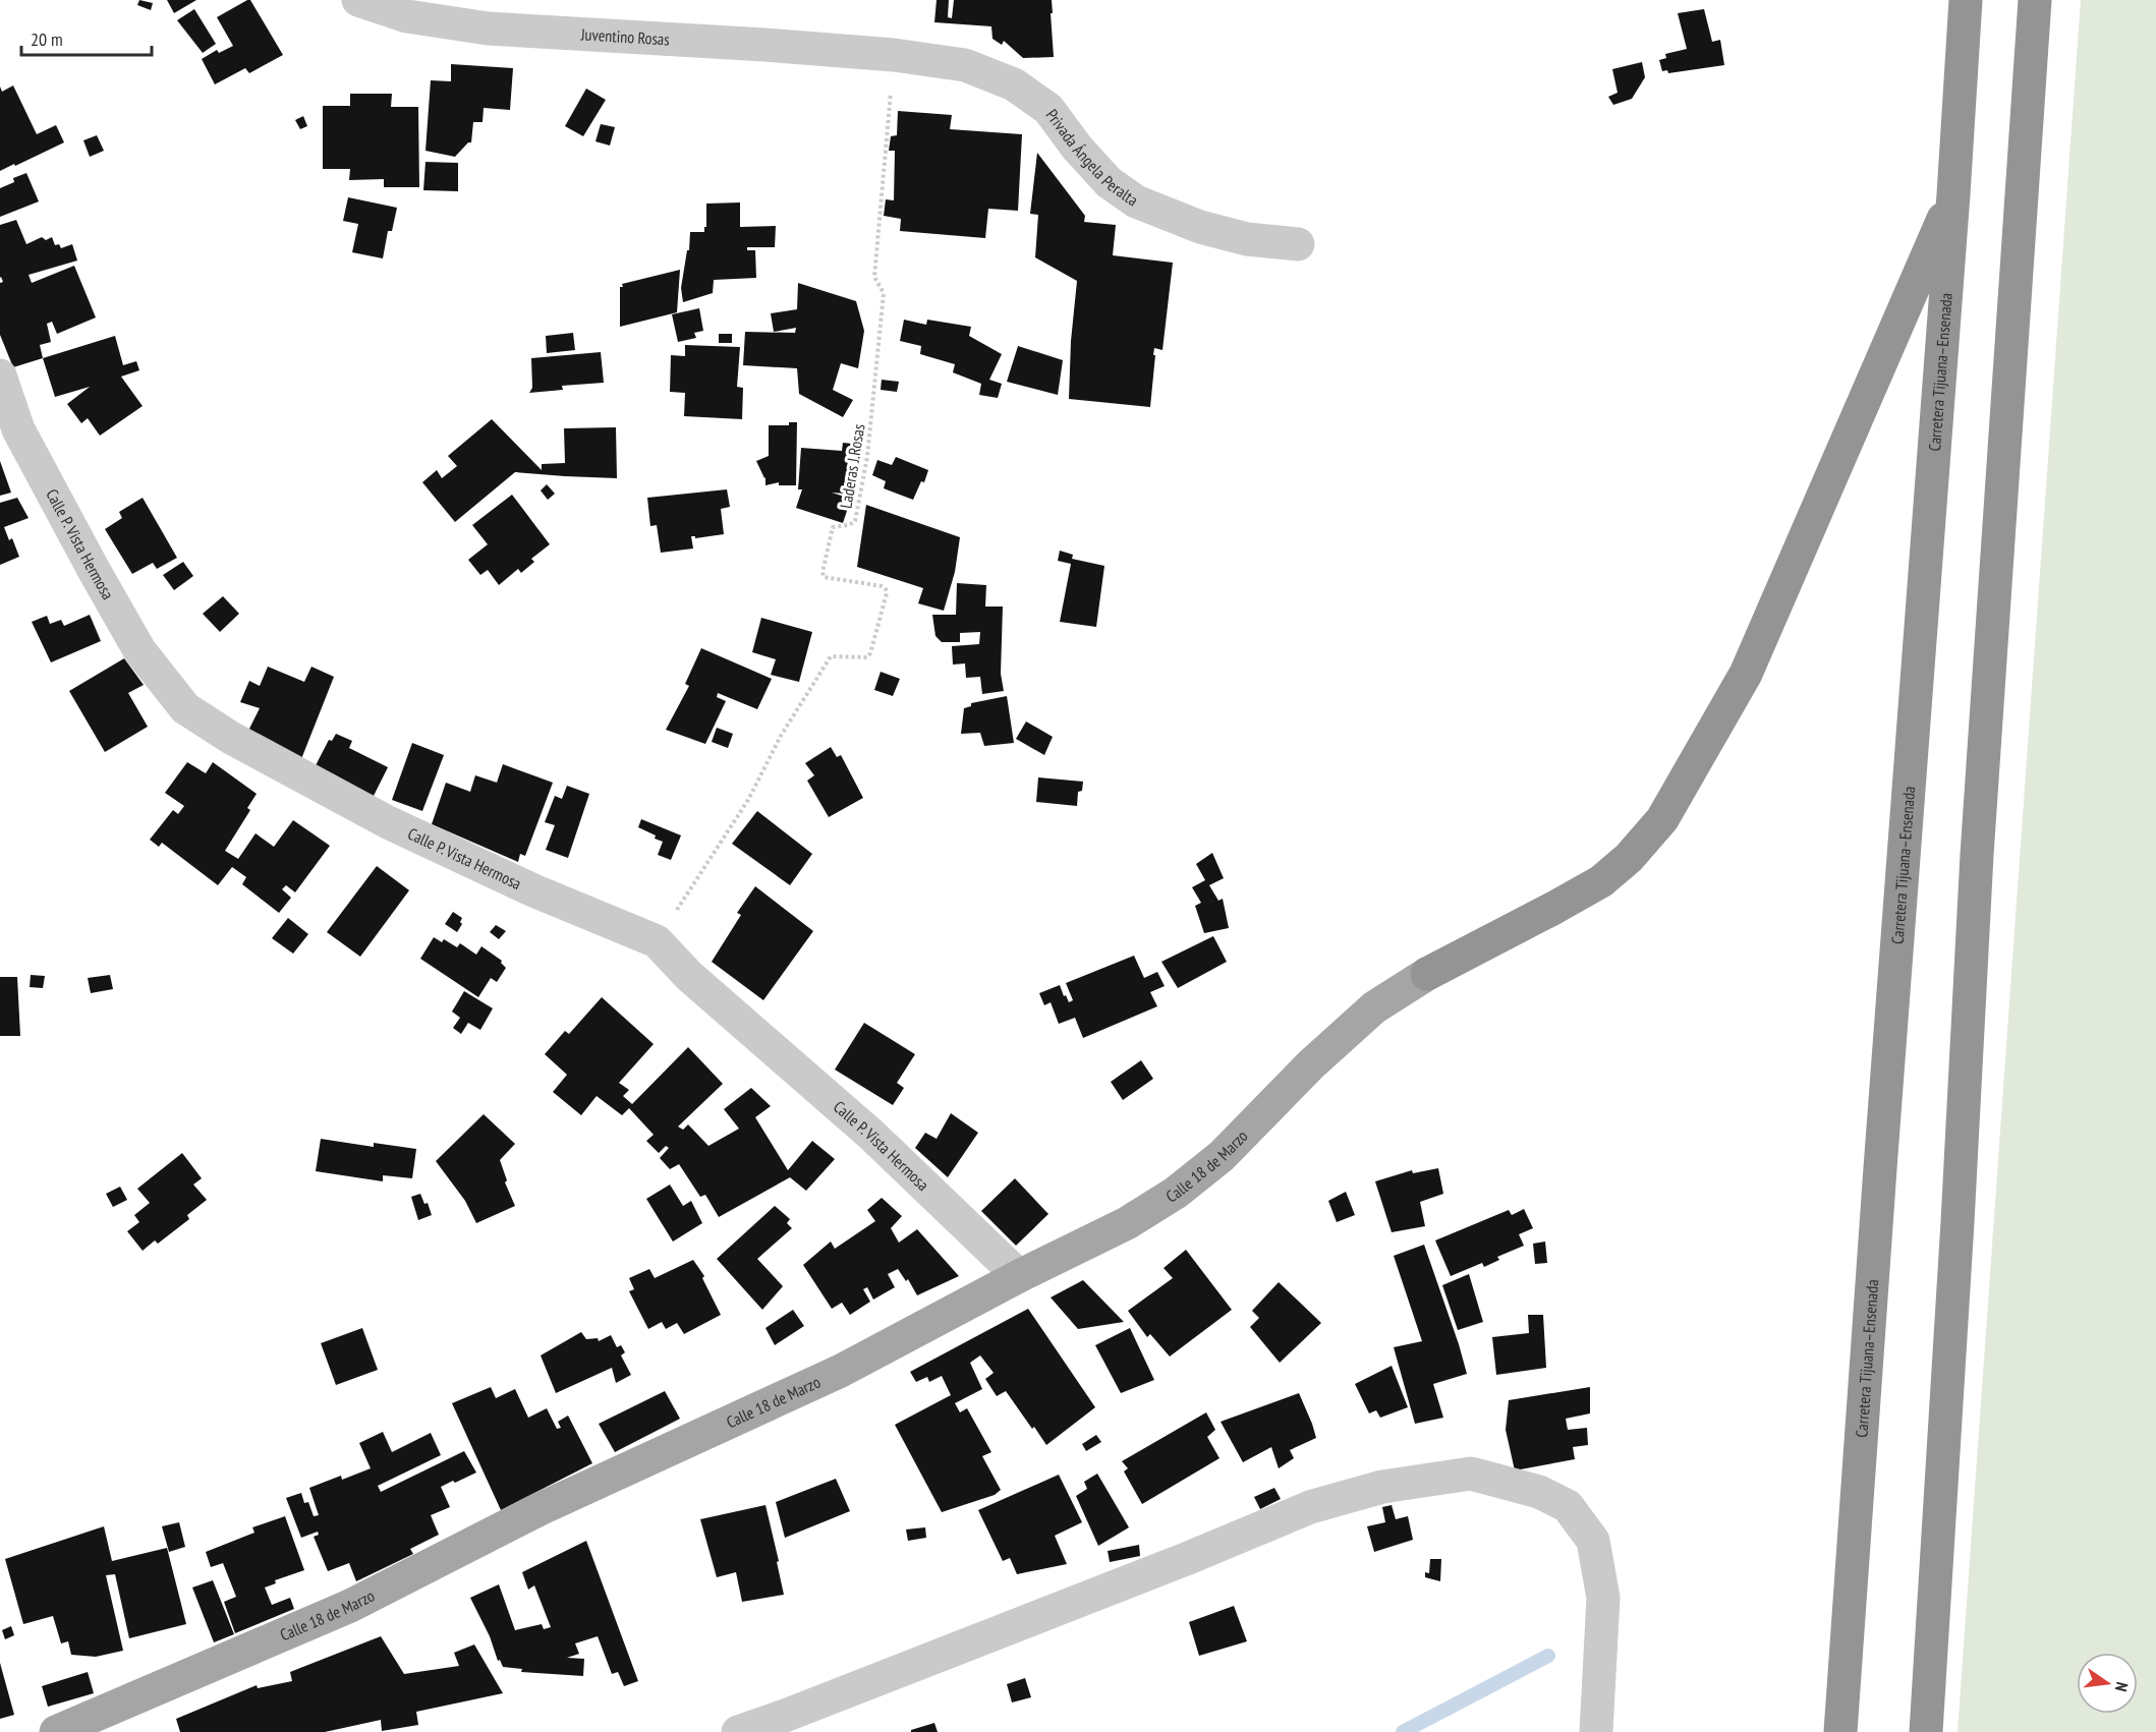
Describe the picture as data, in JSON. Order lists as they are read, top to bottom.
{
  "streets": {
    "highway": ["Carretera Tijuana–Ensenada"],
    "main road": ["Calle 18 de Marzo"],
    "street": ["Juventino Rosas", "Privada Ángela Peralta", "Calle P. Vista Hermosa"],
    "path": ["Laderas J.Rosas"]
  },
  "crossings": [
    ["Juventino Rosas", "Privada Ángela Peralta"],
    ["Juventino Rosas", "Laderas J.Rosas"],
    ["Privada Ángela Peralta", "Laderas J.Rosas"],
    ["Laderas J.Rosas", "Calle P. Vista Hermosa"],
    ["Calle P. Vista Hermosa", "Calle 18 de Marzo"]
  ],
  "scale_bar": "20 m",
  "north": "right"
}
